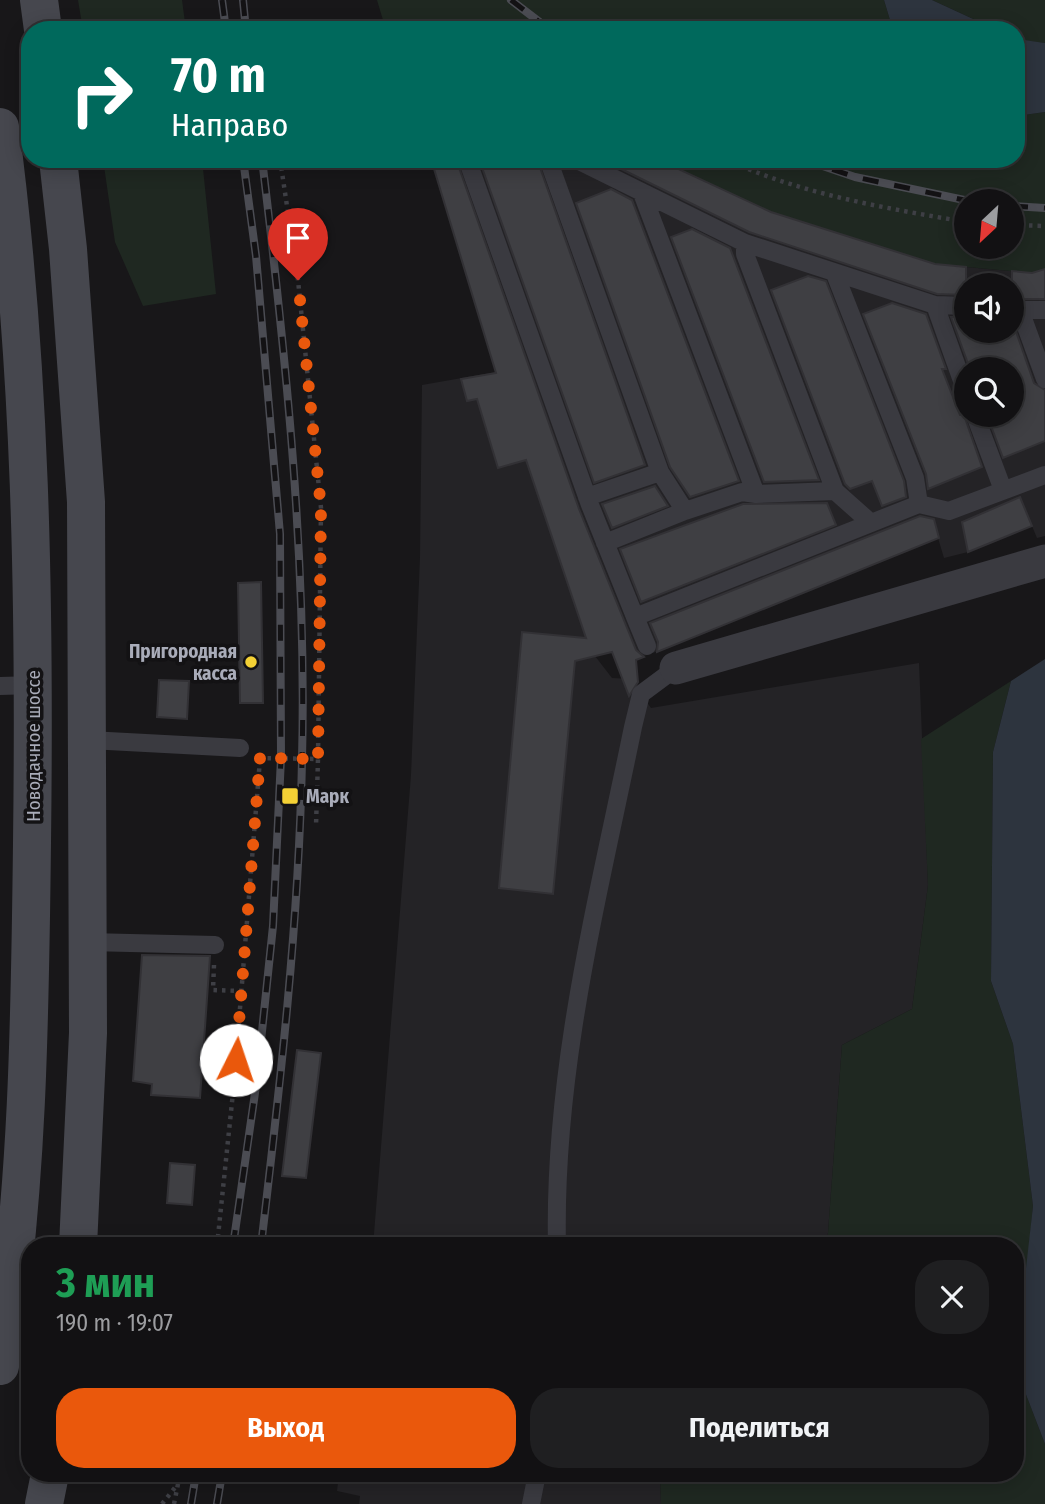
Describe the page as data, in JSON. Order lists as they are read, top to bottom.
{
  "streets": {
    "main road": ["Новодачное шоссе"]
  },
  "places": {
    "other": ["Пригородная касса"],
    "transit": ["Марк"]
  },
  "north": "bottom left",
  "page": {
    "turn": ["70 m", "Направо"],
    "heading": ["3 мин", "190 m · 19:07"],
    "buttons": ["Выход", "Поделиться"]
  }
}
